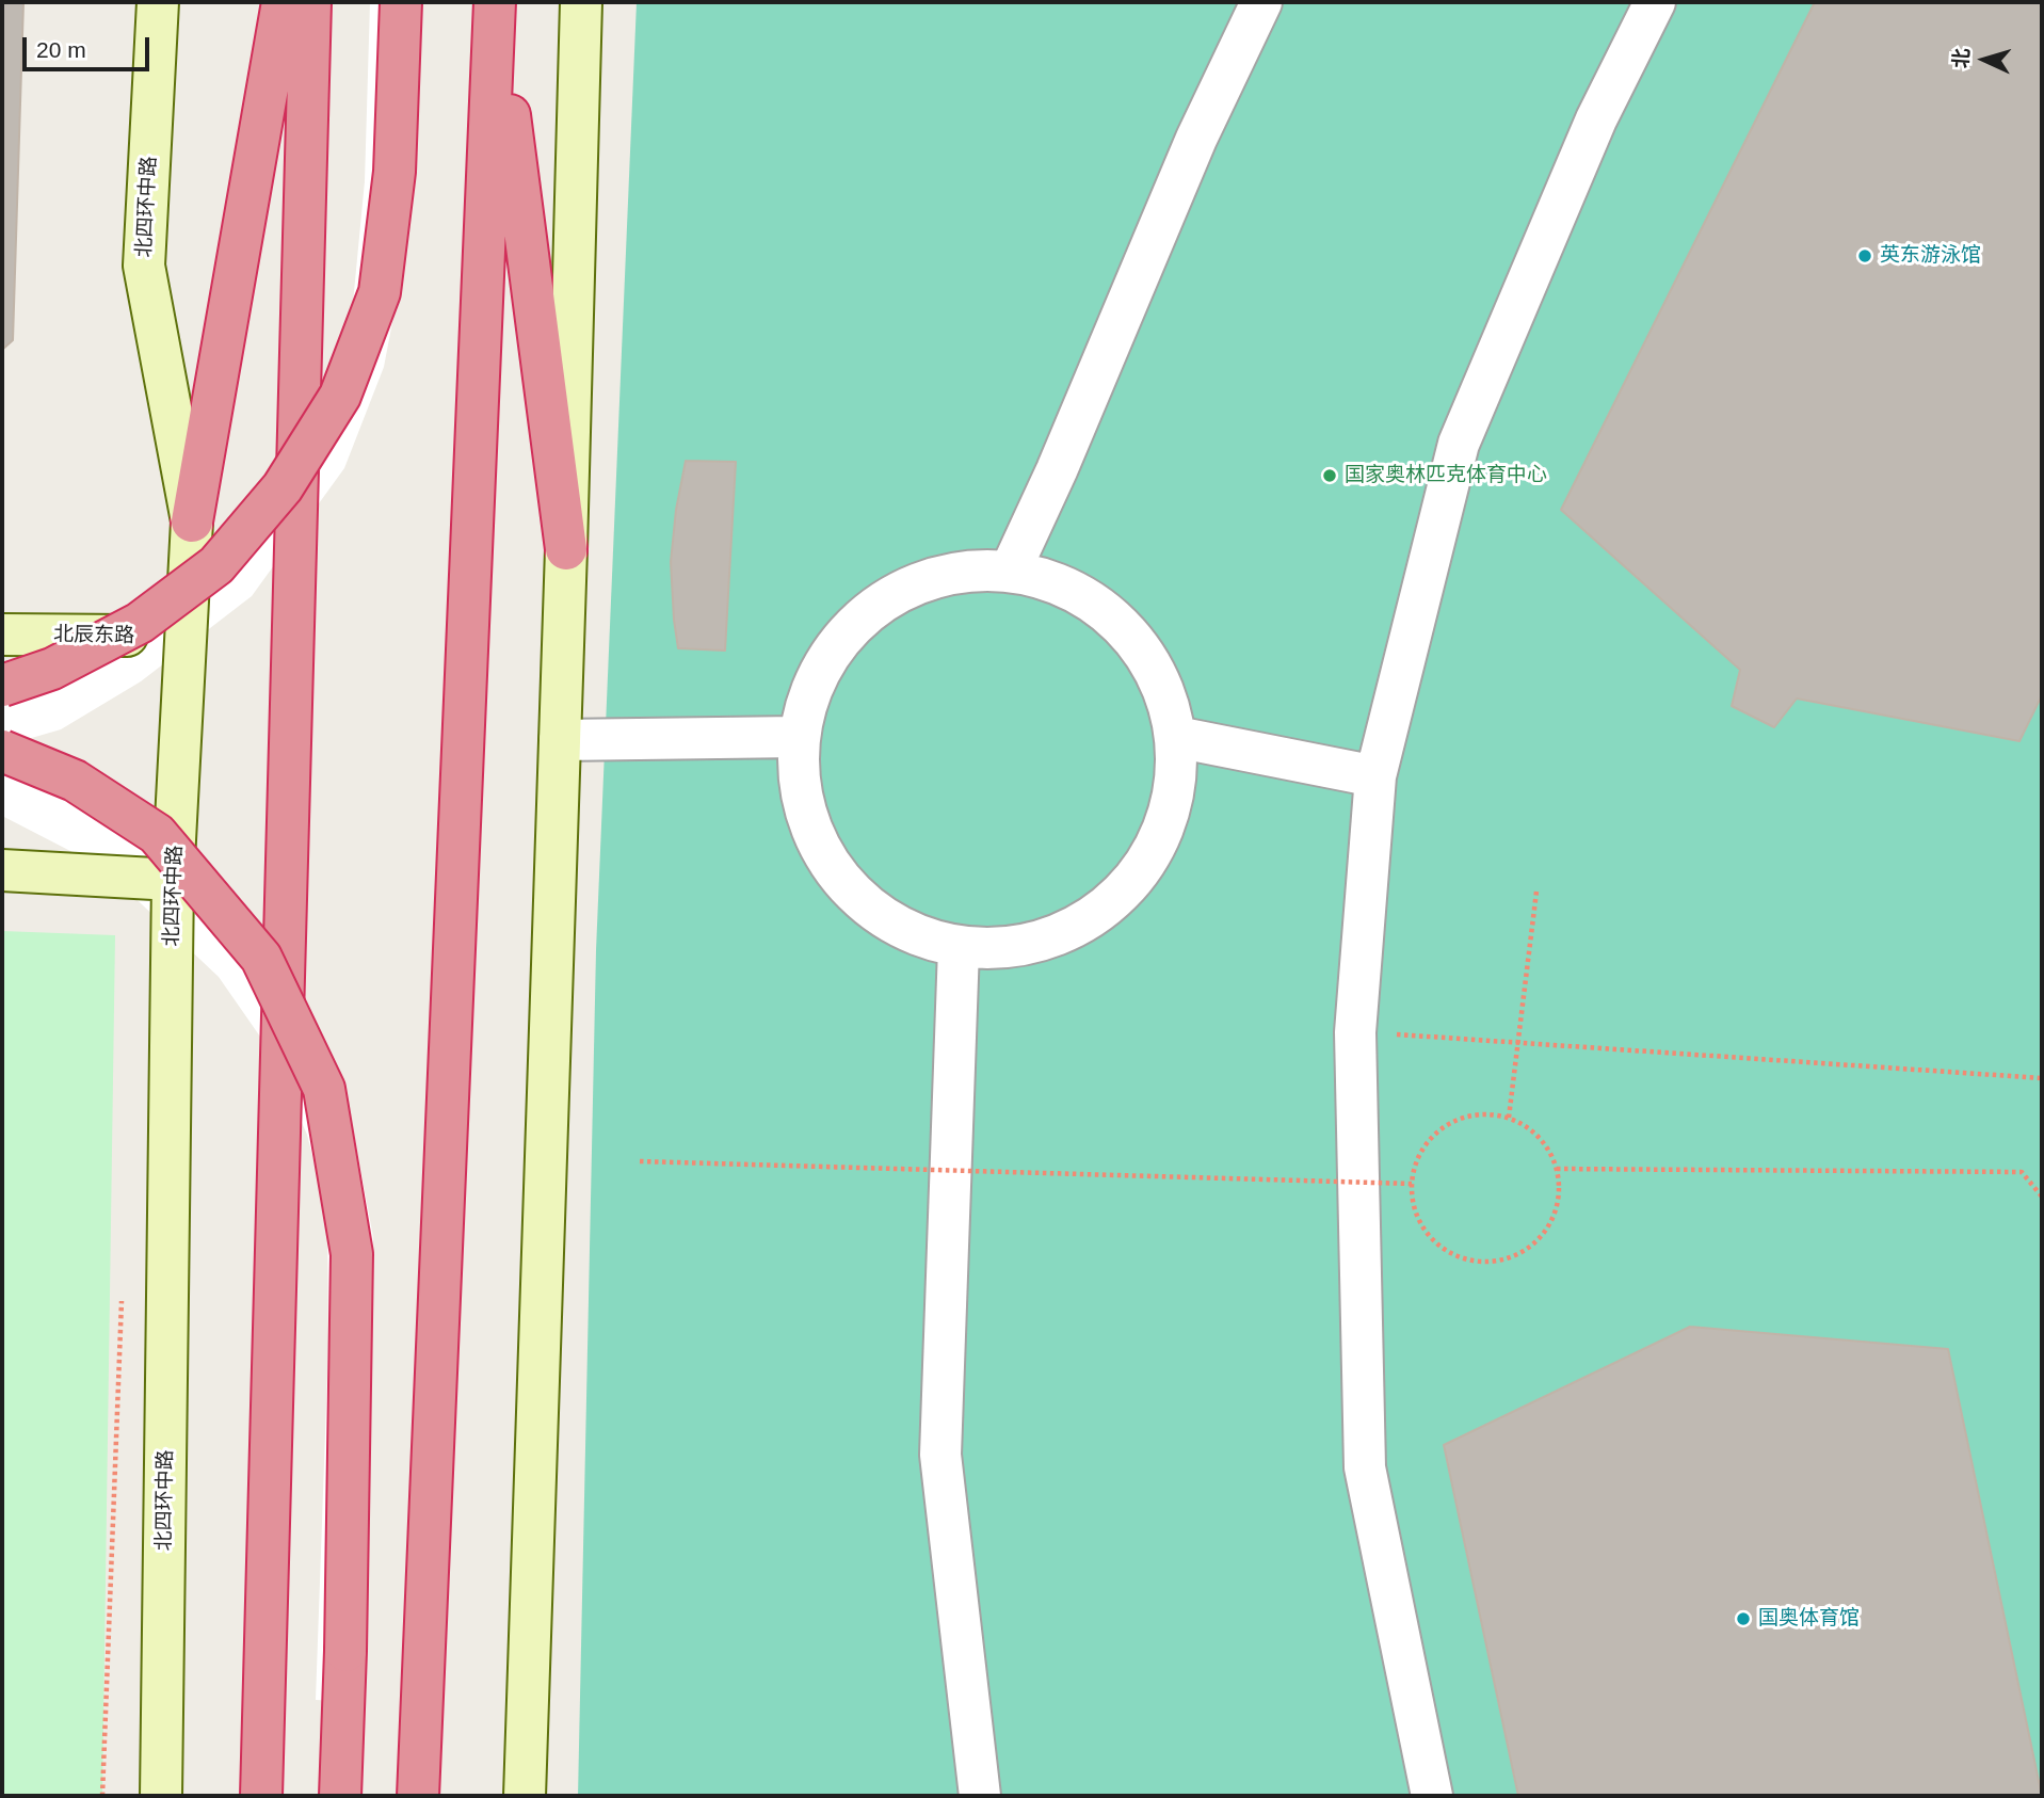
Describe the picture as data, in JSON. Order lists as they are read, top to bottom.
{
  "streets": {
    "street": ["北四环中路", "北辰东路"]
  },
  "crossings": [
    ["北四环中路", "北辰东路"]
  ],
  "places": ["英东游泳馆", "国家奥林匹克体育中心", "国奥体育馆"],
  "scale_bar": "20 m",
  "north": "left"
}
